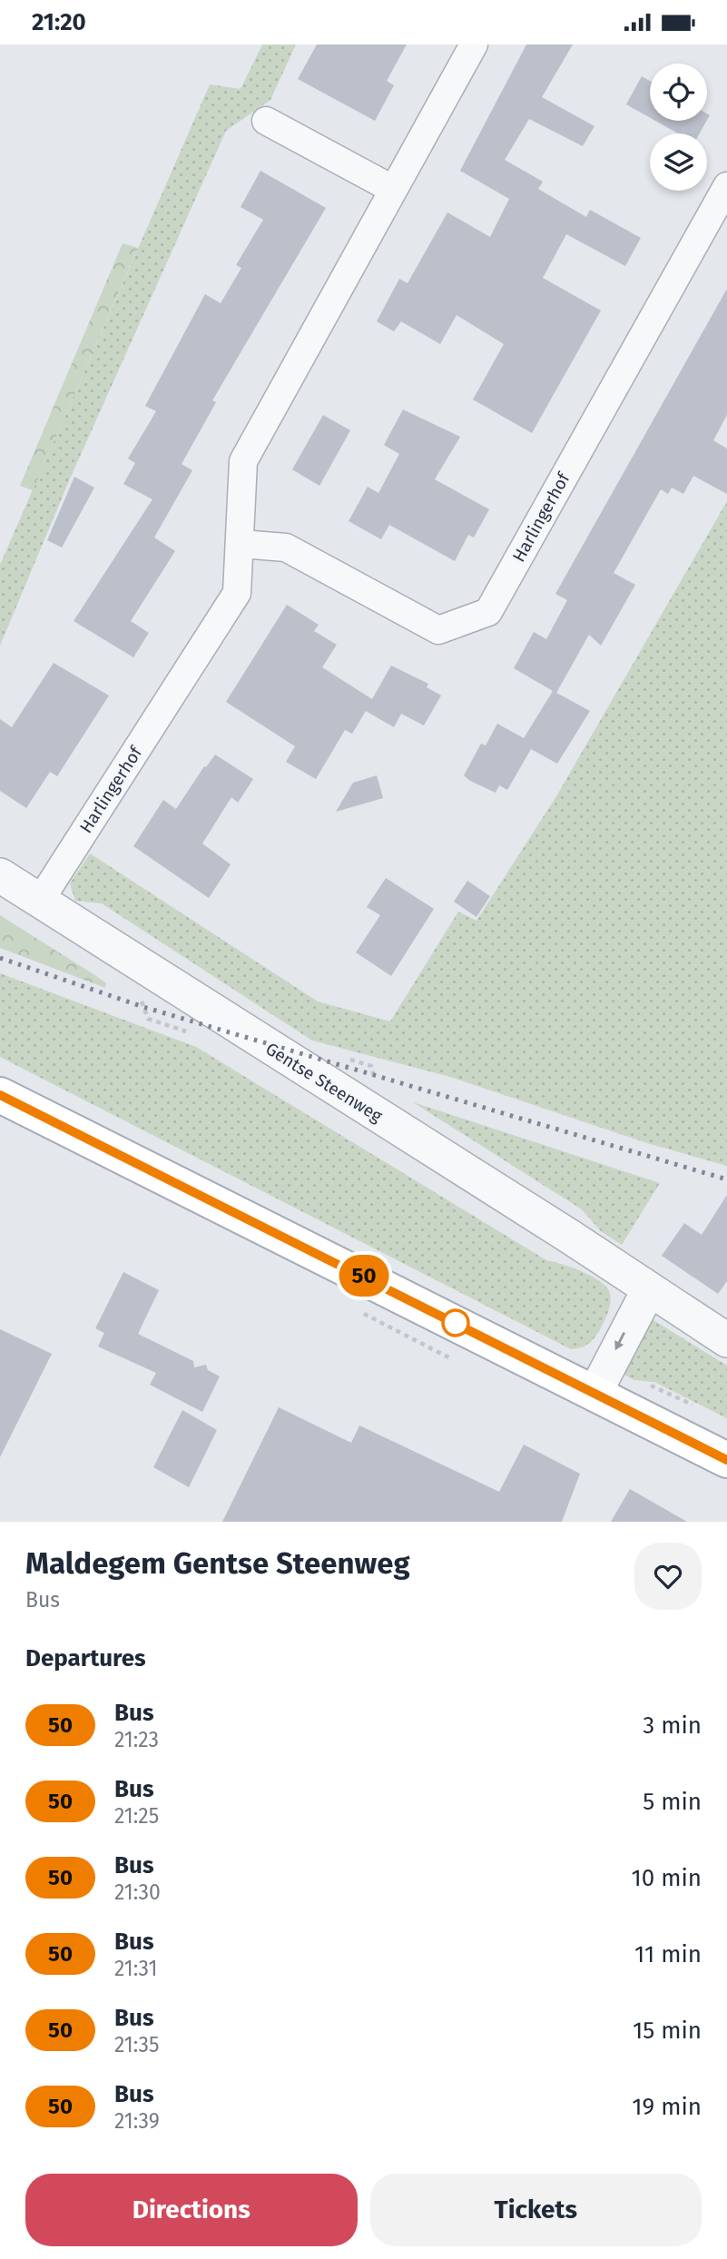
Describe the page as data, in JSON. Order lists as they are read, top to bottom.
{
  "streets": {
    "street": ["Harlingerhof", "Gentse Steenweg"]
  },
  "crossings": [
    ["Harlingerhof", "Gentse Steenweg"]
  ],
  "lines": ["bus line 50"],
  "page": {
    "status": "21:20",
    "on_map": "50",
    "heading": [
      ["Maldegem Gentse Steenweg", "Bus"],
      "Departures"
    ],
    "list": [
      {
        "mark": "50",
        "name": "Bus",
        "note": "21:23",
        "value": "3 min"
      },
      {
        "mark": "50",
        "name": "Bus",
        "note": "21:25",
        "value": "5 min"
      },
      {
        "mark": "50",
        "name": "Bus",
        "note": "21:30",
        "value": "10 min"
      },
      {
        "mark": "50",
        "name": "Bus",
        "note": "21:31",
        "value": "11 min"
      },
      {
        "mark": "50",
        "name": "Bus",
        "note": "21:35",
        "value": "15 min"
      },
      {
        "mark": "50",
        "name": "Bus",
        "note": "21:39",
        "value": "19 min"
      }
    ],
    "buttons": ["Directions", "Tickets"]
  }
}
